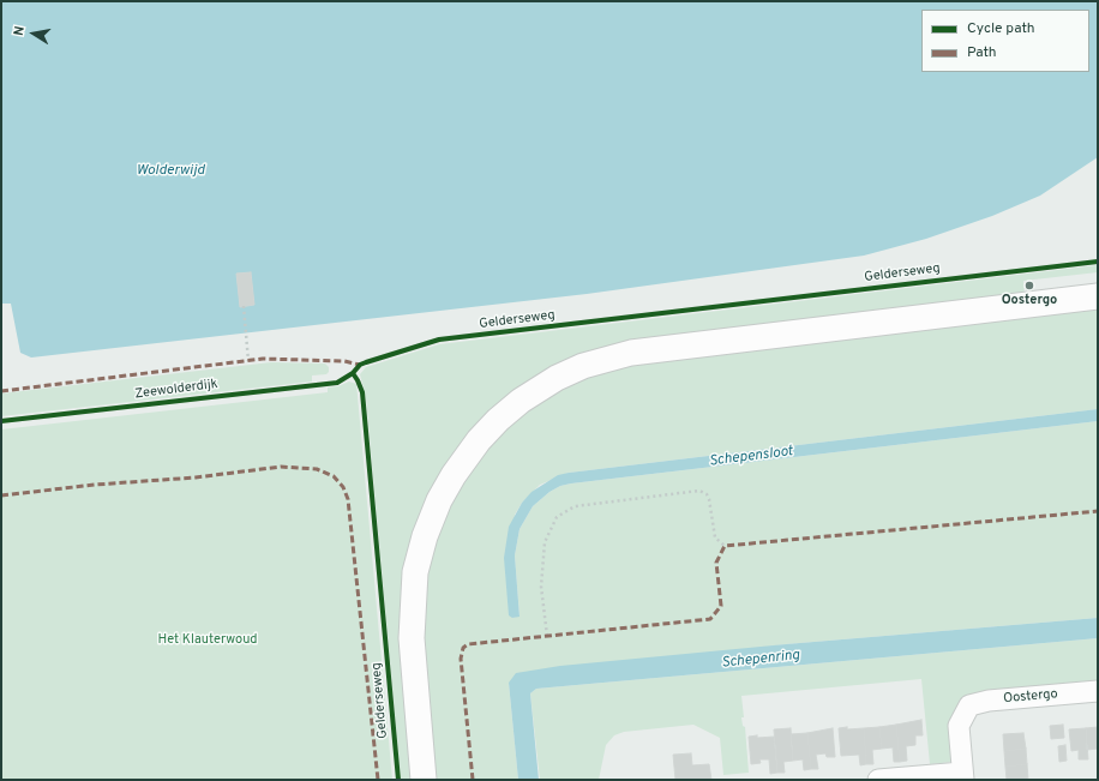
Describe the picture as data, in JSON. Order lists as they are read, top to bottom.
{
  "streets": {
    "street": ["Oostergo"],
    "cycle path": ["Gelderseweg"]
  },
  "water": ["Wolderwijd", "Schepensloot", "Schepenring"],
  "parks": ["Het Klauterwoud"],
  "places": ["Oostergo"],
  "legend": ["Cycle path", "Path"],
  "north": "left"
}
